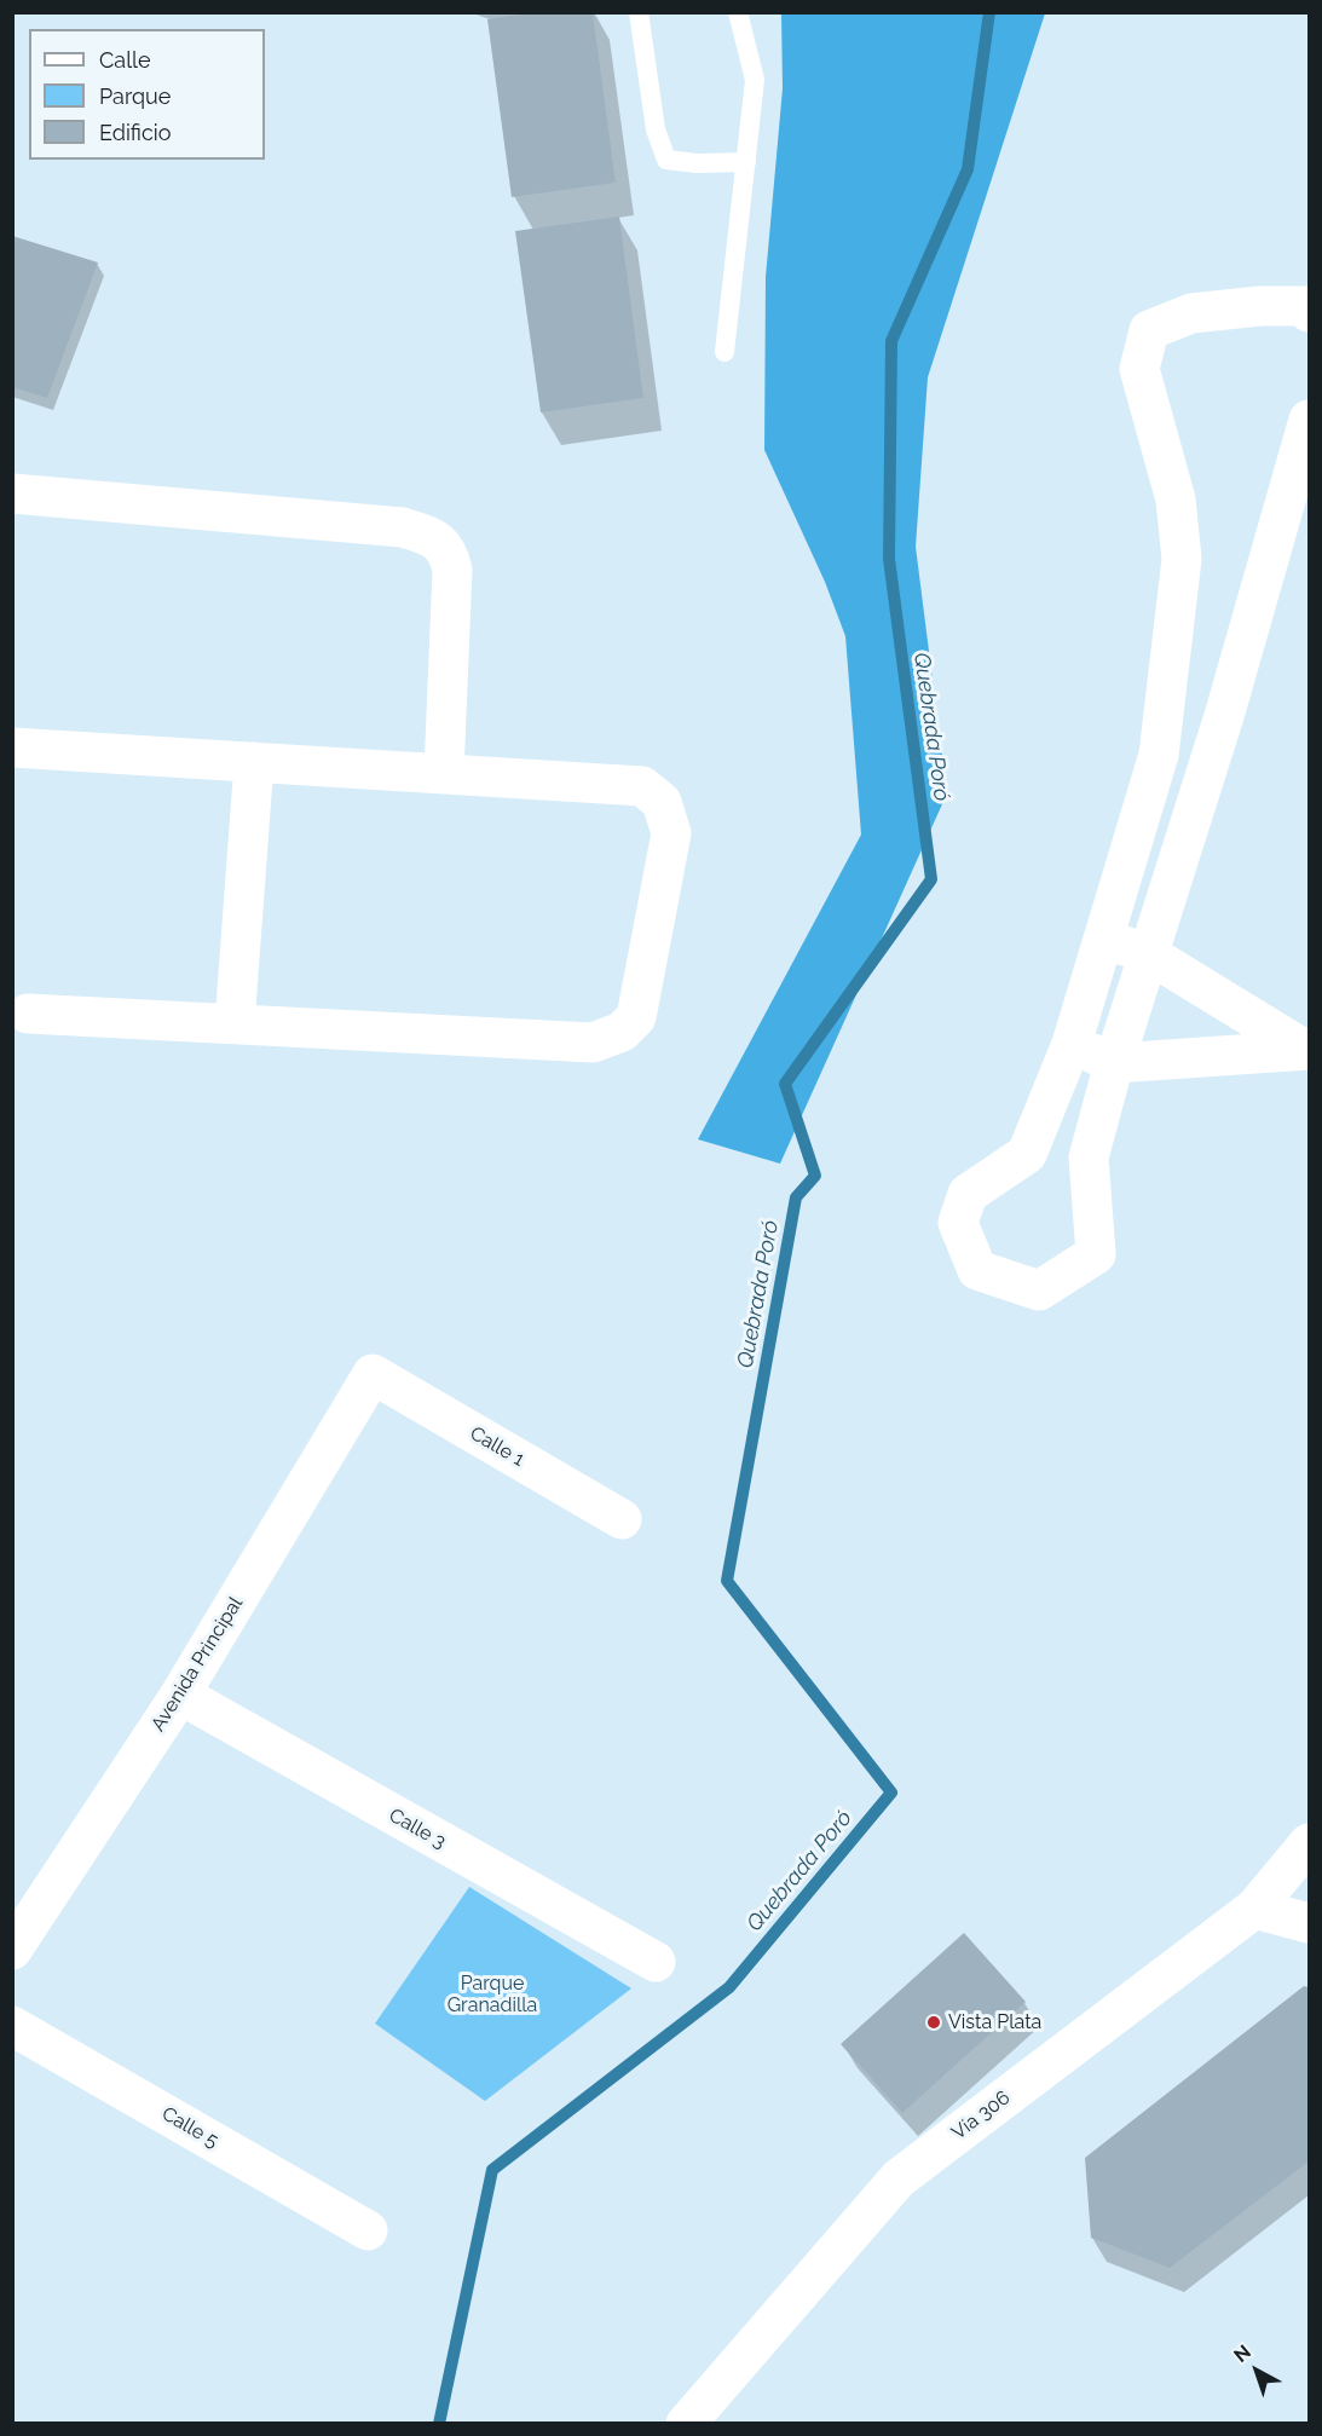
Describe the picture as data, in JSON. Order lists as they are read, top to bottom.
{
  "streets": {
    "street": [
      "Calle 1",
      "Avenida Principal",
      "Calle 3",
      "Vía 306",
      "Calle 5"
    ]
  },
  "crossings": [
    ["Calle 1", "Avenida Principal"],
    ["Avenida Principal", "Calle 3"]
  ],
  "water": ["Quebrada Poró"],
  "parks": ["Parque Granadilla"],
  "places": ["Vista Plata"],
  "legend": ["Calle", "Parque", "Edificio"],
  "north": "top left"
}
